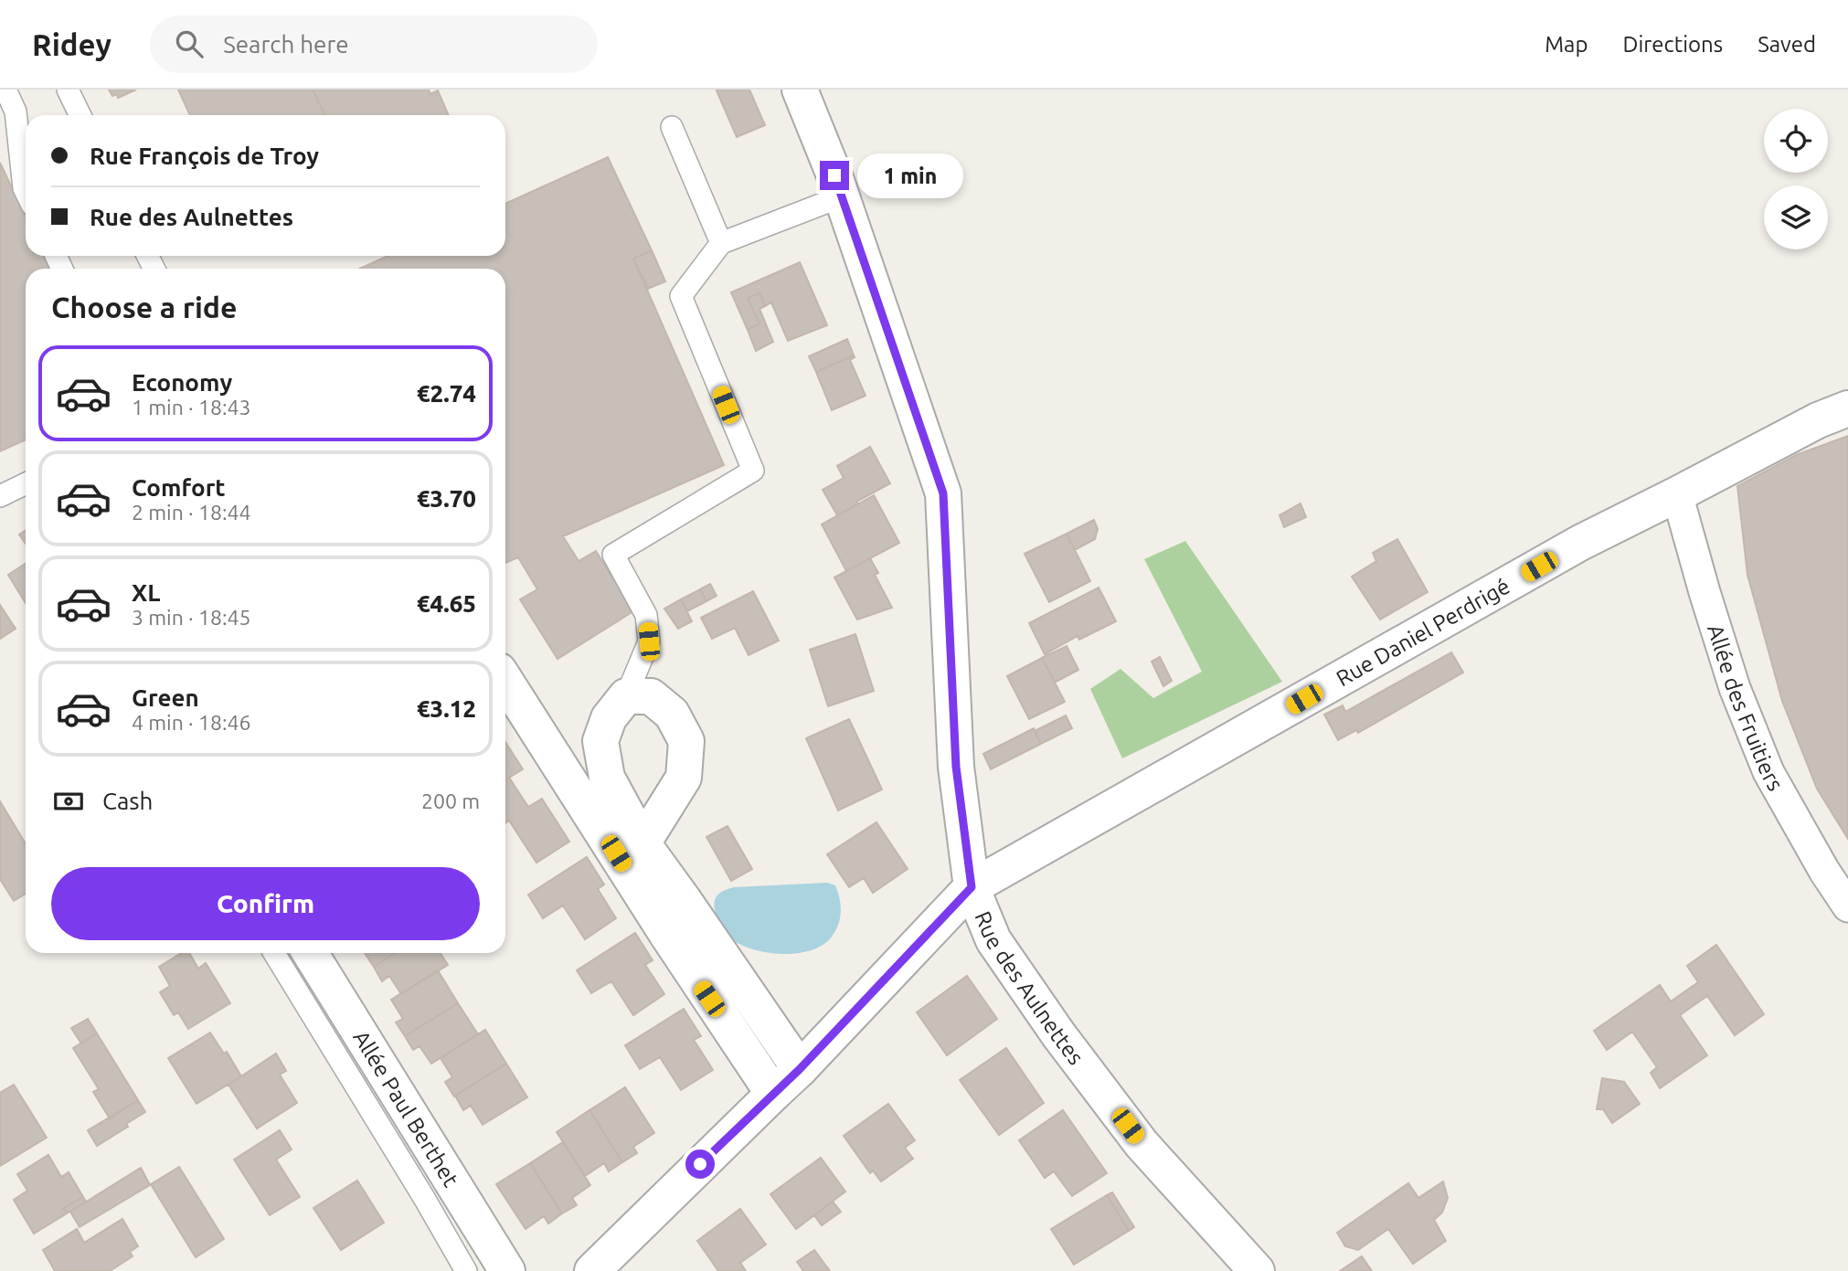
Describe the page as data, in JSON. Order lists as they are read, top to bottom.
{
  "streets": {
    "street": [
      "Rue Daniel Perdrigé",
      "Allée des Fruitiers",
      "Rue des Aulnettes",
      "Allée Paul Berthet"
    ]
  },
  "crossings": [
    ["Rue Daniel Perdrigé", "Allée des Fruitiers"],
    ["Rue Daniel Perdrigé", "Rue des Aulnettes"]
  ],
  "page": {
    "header": "Ridey",
    "search": "Search here",
    "nav": ["Map", "Directions", "Saved"],
    "banner": ["Rue François de Troy", "Rue des Aulnettes"],
    "bubble": "1 min",
    "heading": "Choose a ride",
    "list": [
      {
        "name": "Economy",
        "note": "1 min · 18:43",
        "value": "€2.74"
      },
      {
        "name": "Comfort",
        "note": "2 min · 18:44",
        "value": "€3.70"
      },
      {
        "name": "XL",
        "note": "3 min · 18:45",
        "value": "€4.65"
      },
      {
        "name": "Green",
        "note": "4 min · 18:46",
        "value": "€3.12"
      }
    ],
    "pay": ["Cash", "200 m"],
    "buttons": "Confirm"
  }
}
